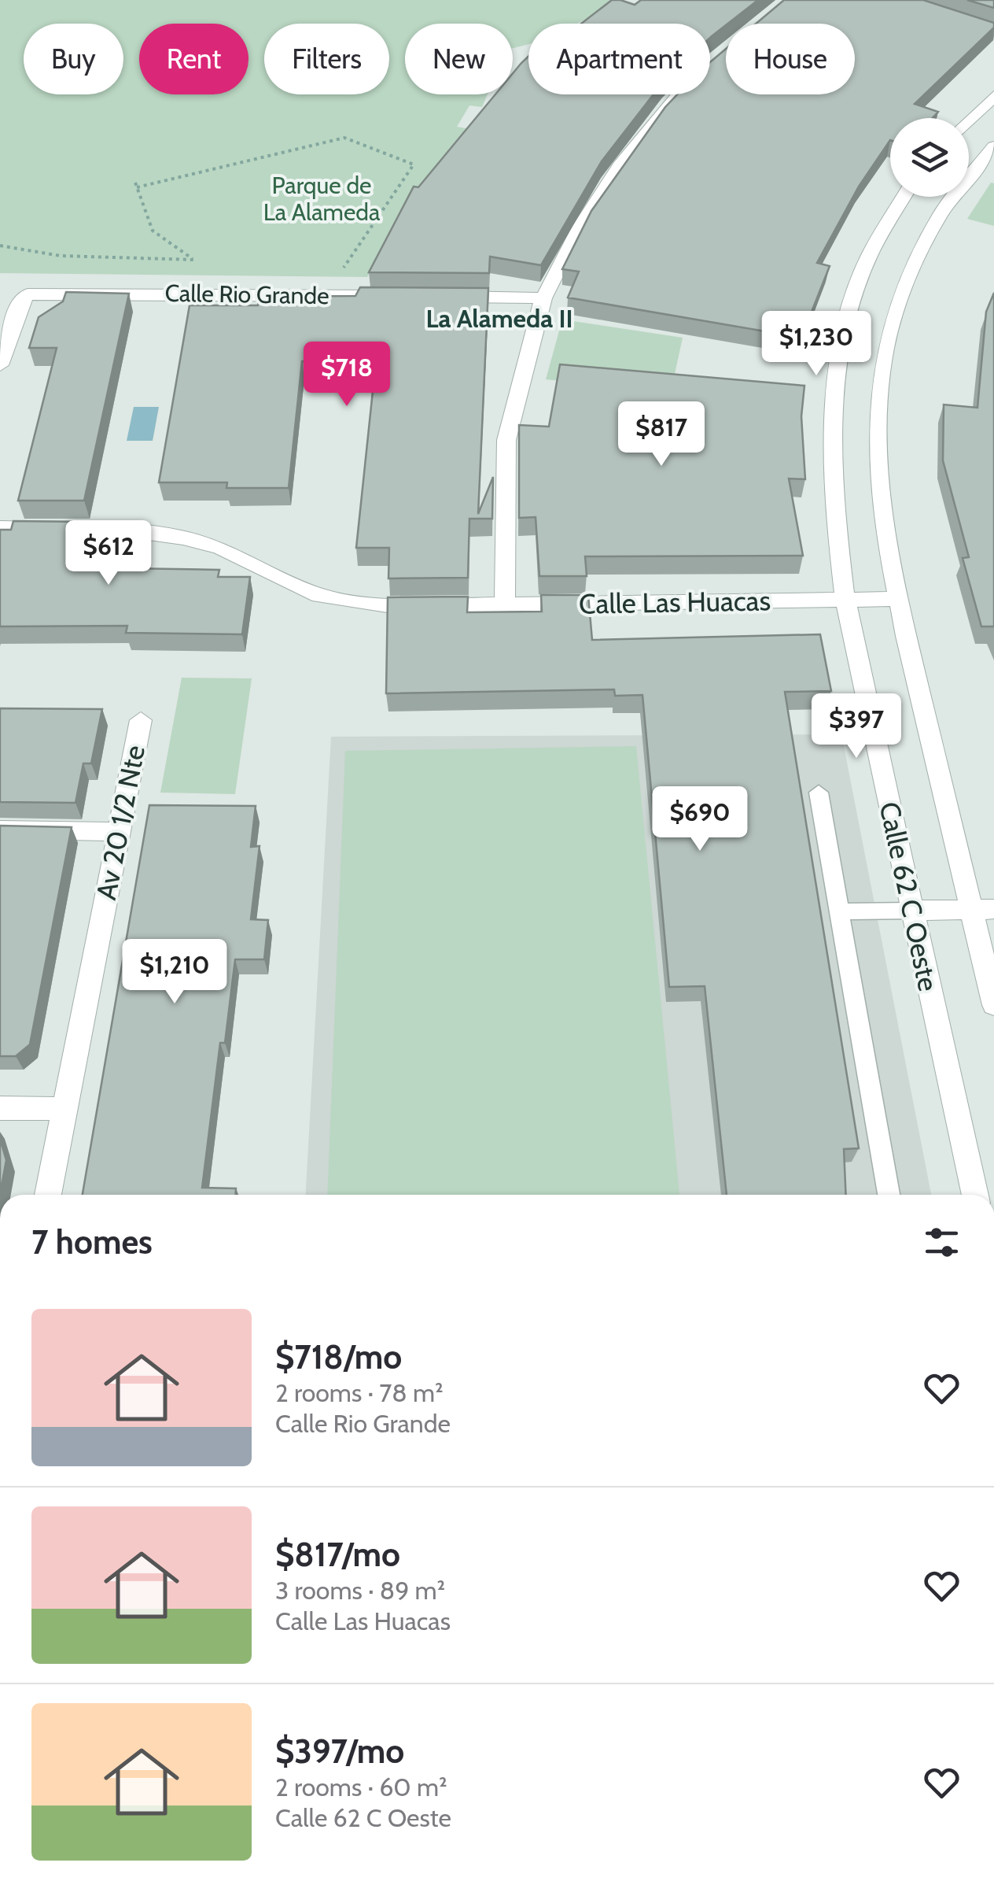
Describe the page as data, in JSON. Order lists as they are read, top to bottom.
{
  "streets": {
    "street": [
      "Calle Rio Grande",
      "Calle Las Huacas",
      "Av 20 1/2 Nte",
      "Calle 62 C Oeste"
    ]
  },
  "crossings": [
    ["Calle Las Huacas", "Calle 62 C Oeste"]
  ],
  "districts": ["La Alameda II"],
  "parks": ["Parque de La Alameda"],
  "page": {
    "chip": [
      "Buy",
      "Rent",
      "Filters",
      "New",
      "Apartment",
      "House"
    ],
    "price": [
      "$1,230",
      "$718",
      "$817",
      "$612",
      "$397",
      "$690",
      "$1,210"
    ],
    "heading": "7 homes",
    "list": [
      {
        "name": "$718/mo",
        "note": "2 rooms · 78 m² · Calle Rio Grande"
      },
      {
        "name": "$817/mo",
        "note": "3 rooms · 89 m² · Calle Las Huacas"
      },
      {
        "name": "$397/mo",
        "note": "2 rooms · 60 m² · Calle 62 C Oeste"
      }
    ]
  }
}
